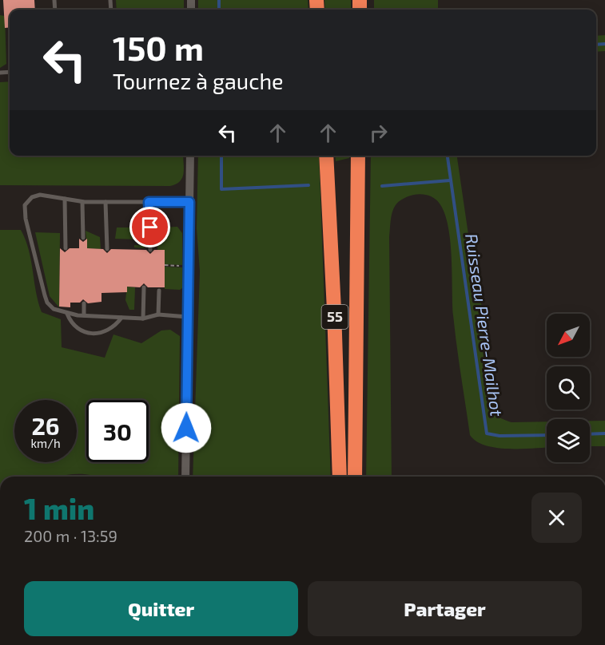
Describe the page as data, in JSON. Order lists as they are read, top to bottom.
{
  "streets": {
    "highway": ["55"]
  },
  "water": ["Ruisseau Pierre-Mailhot"],
  "north": "bottom left",
  "page": {
    "turn": ["150 m", "Tournez à gauche"],
    "speed": "26 km/h",
    "limit": "30",
    "heading": ["1 min", "200 m · 13:59"],
    "buttons": ["Quitter", "Partager"]
  }
}
